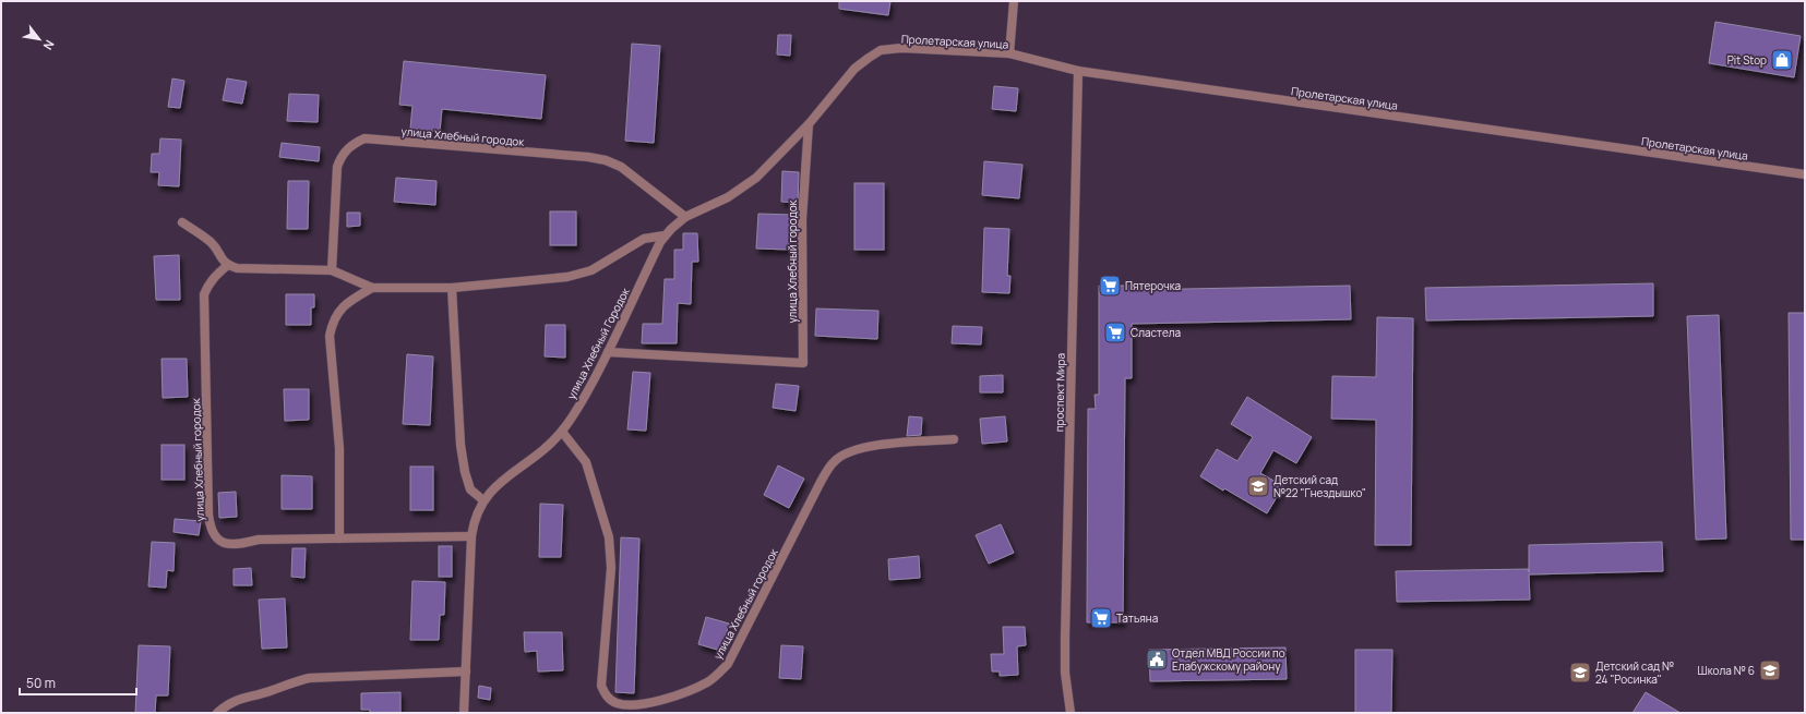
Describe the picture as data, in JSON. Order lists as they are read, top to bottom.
{
  "streets": {
    "street": [
      "Пролетарская улица",
      "улица Хлебный городок",
      "улица Хлебный Городок",
      "проспект Мира"
    ]
  },
  "crossings": [
    ["Пролетарская улица", "улица Хлебный Городок"],
    ["Пролетарская улица", "проспект Мира"],
    ["улица Хлебный городок", "улица Хлебный Городок"]
  ],
  "places": {
    "shop": ["Pit Stop"],
    "supermarket": ["Пятерочка", "Сластела", "Татьяна"],
    "school or university": ["Детский сад №22 \"Гнездышко\"", "Школа № 6", "Детский сад № 24 \"Росинка\""],
    "public building": ["Отдел МВД России по Елабужскому району"]
  },
  "scale_bar": "50 m",
  "north": "bottom right"
}
